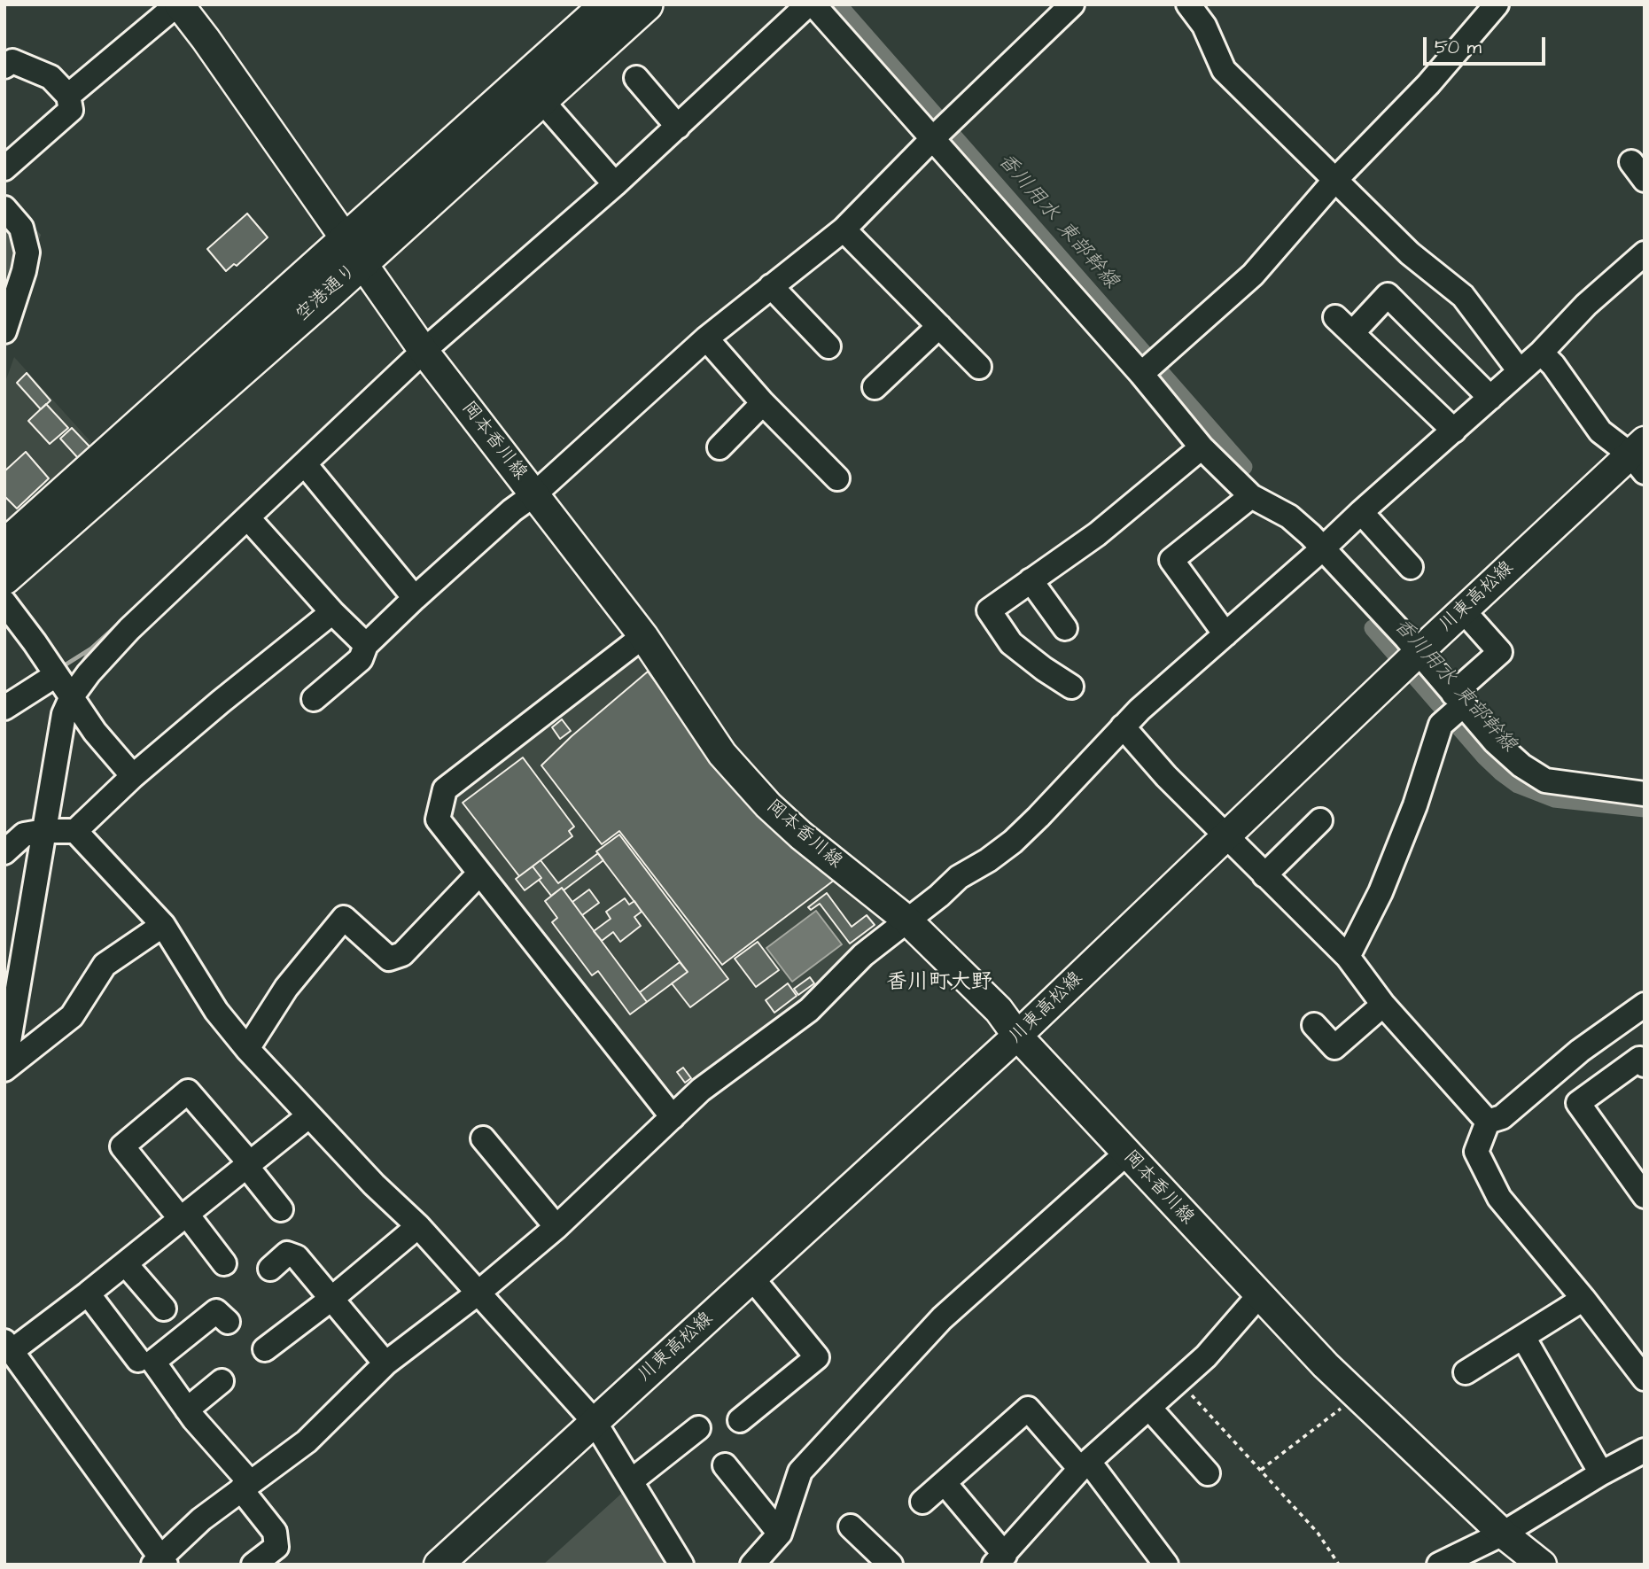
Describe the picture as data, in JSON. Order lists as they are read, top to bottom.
{
  "streets": {
    "highway": ["空港通り"],
    "main road": ["岡本香川線", "川東高松線"]
  },
  "crossings": [
    ["空港通り", "岡本香川線"],
    ["岡本香川線", "川東高松線"]
  ],
  "districts": ["香川町大野"],
  "water": ["香川用水 東部幹線"],
  "scale_bar": "50 m"
}
